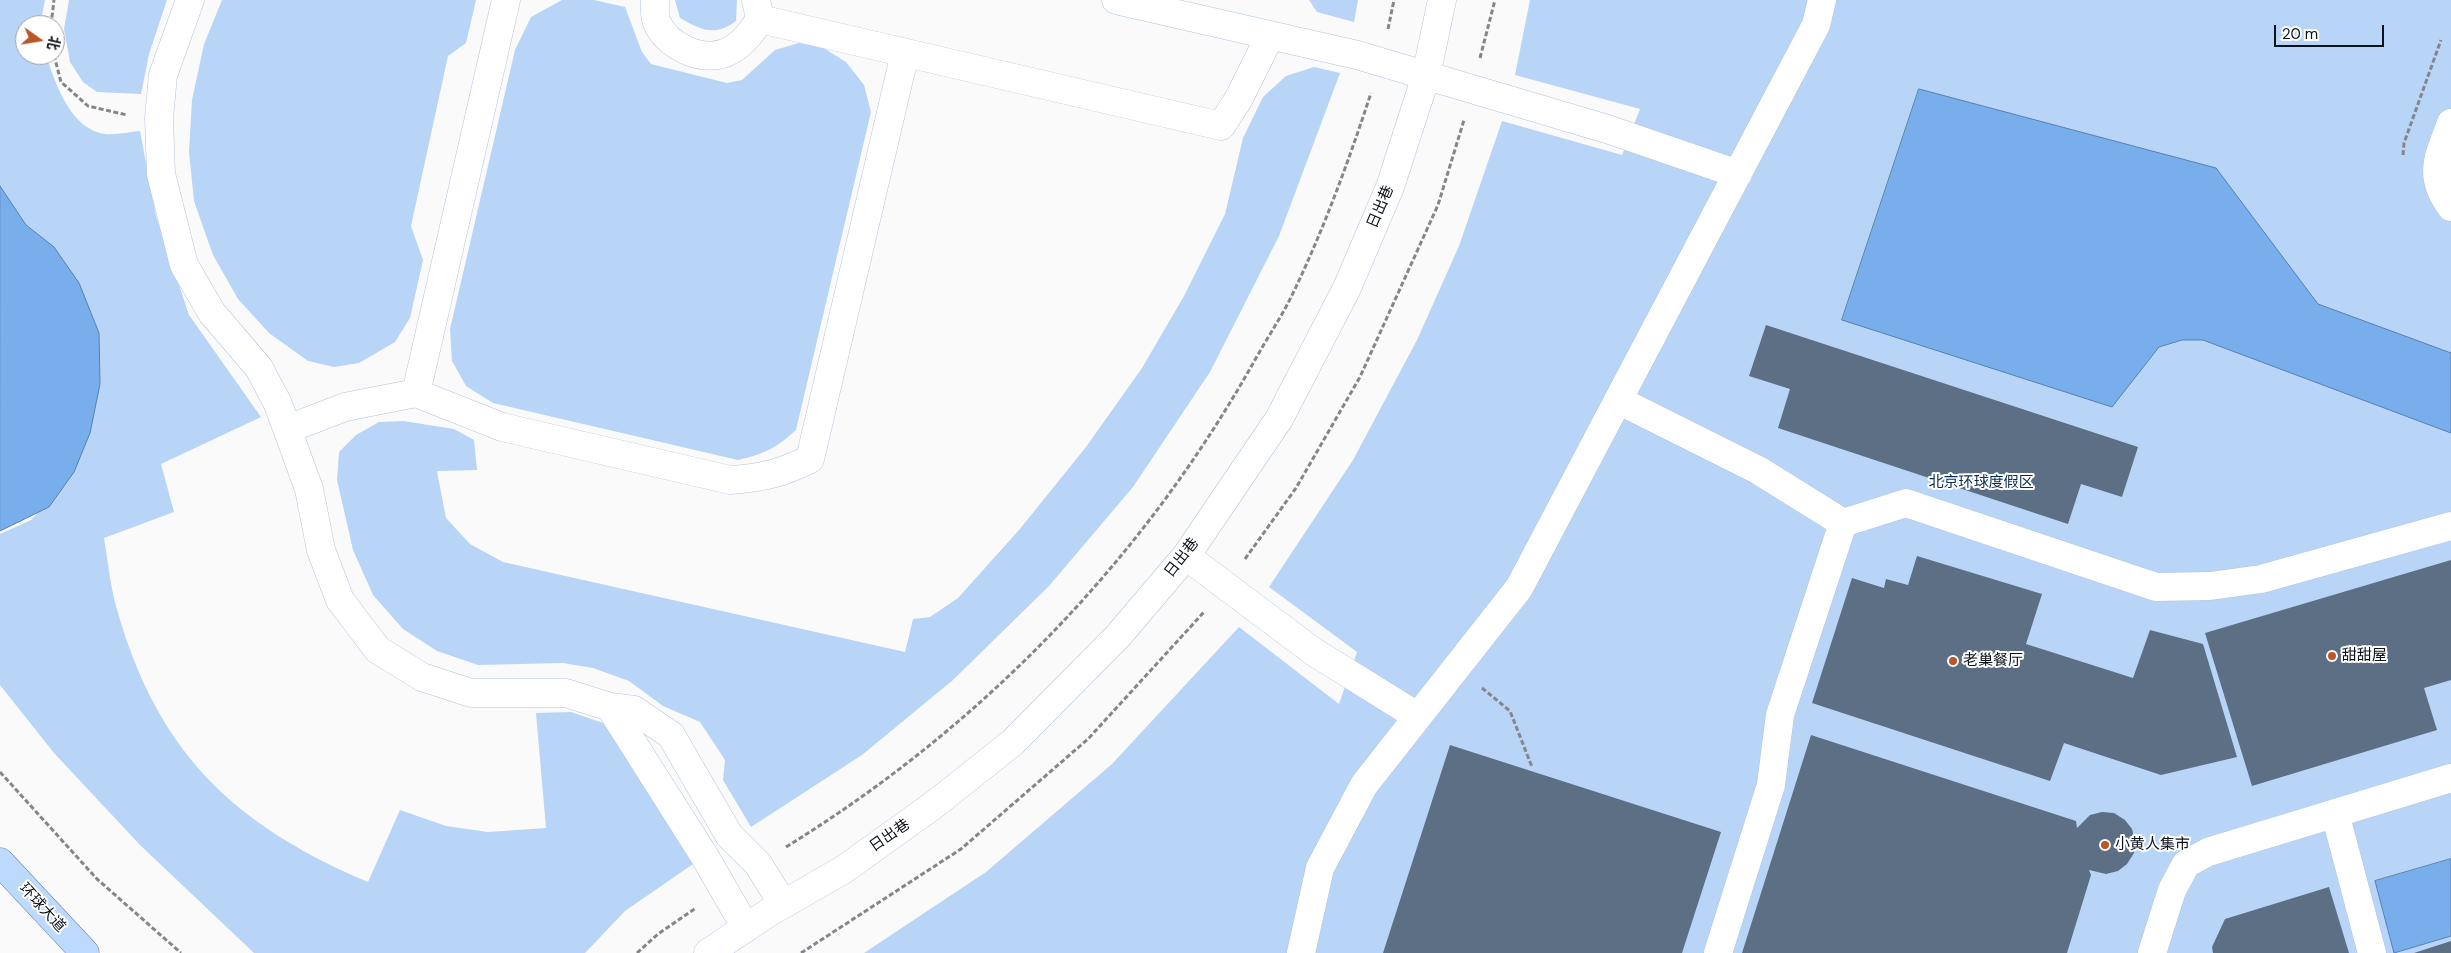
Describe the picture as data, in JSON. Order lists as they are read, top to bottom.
{
  "streets": {
    "main road": ["环球大道"],
    "street": ["日出巷"]
  },
  "parks": ["北京环球度假区"],
  "places": ["甜甜屋", "老巢餐厅", "小黄人集市"],
  "scale_bar": "20 m",
  "north": "right"
}
